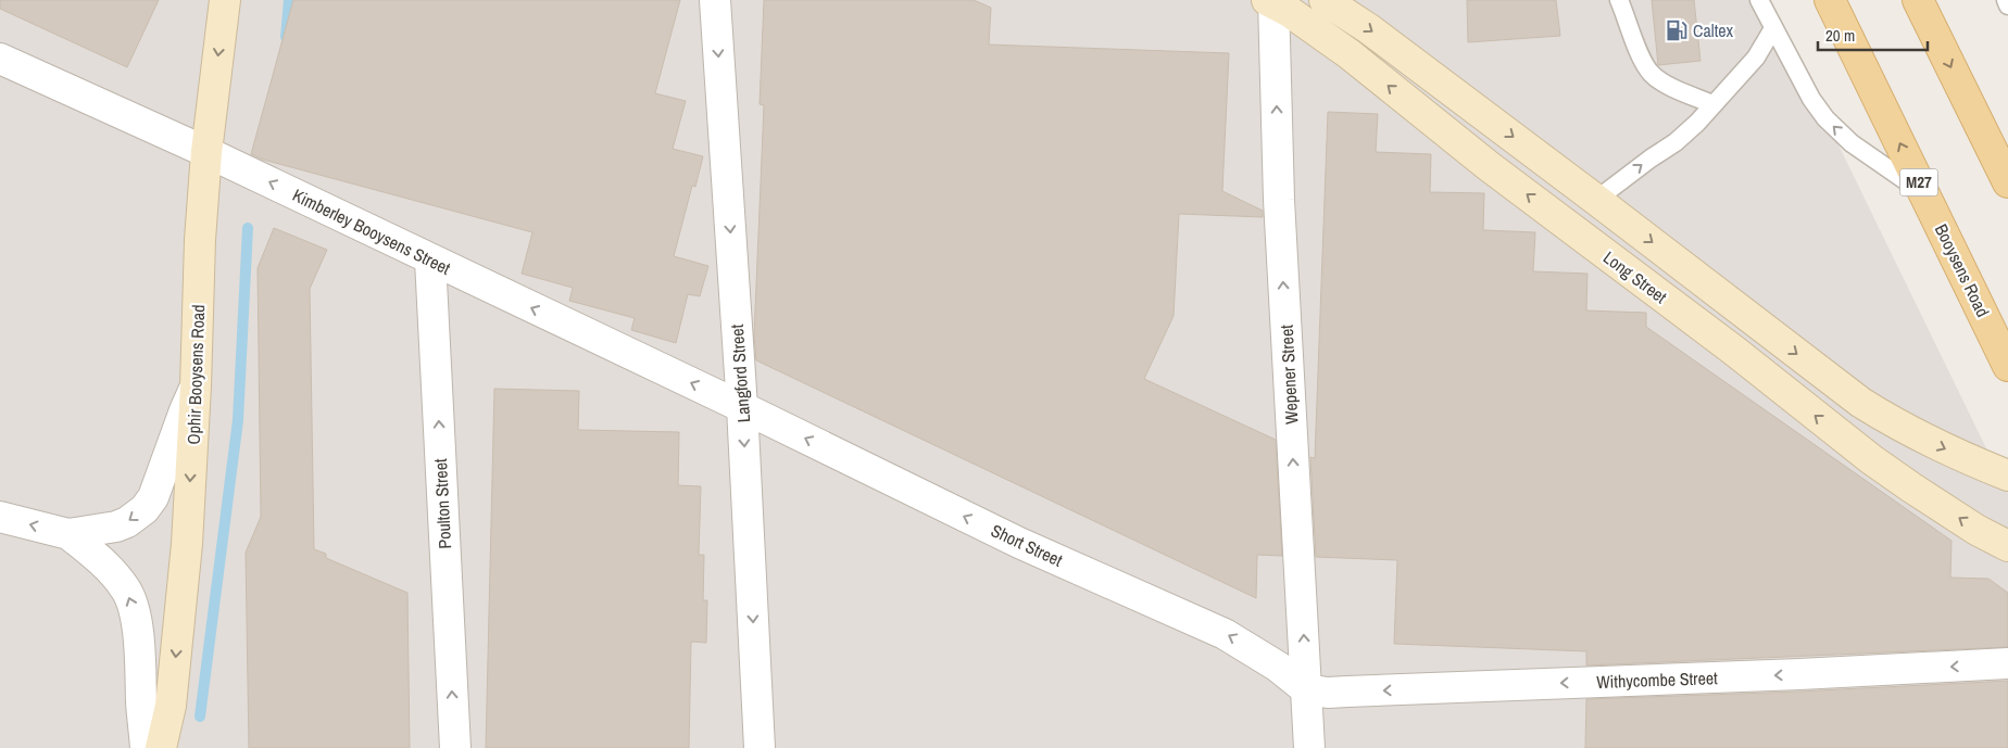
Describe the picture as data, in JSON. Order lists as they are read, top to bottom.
{
  "streets": {
    "main road": [
      "M27",
      "Booysens Road",
      "Long Street",
      "Ophir Booysens Road"
    ],
    "street": [
      "Kimberley Booysens Street",
      "Langford Street",
      "Wepener Street",
      "Poulton Street",
      "Short Street",
      "Withycombe Street"
    ]
  },
  "crossings": [
    ["Kimberley Booysens Street", "Langford Street"],
    ["Kimberley Booysens Street", "Ophir Booysens Road"],
    ["Kimberley Booysens Street", "Poulton Street"],
    ["Kimberley Booysens Street", "Short Street"],
    ["Long Street", "Wepener Street"],
    ["Langford Street", "Short Street"],
    ["Wepener Street", "Short Street"],
    ["Wepener Street", "Withycombe Street"],
    ["Short Street", "Withycombe Street"]
  ],
  "one_way": [
    "Kimberley Booysens Street",
    "Langford Street",
    "Ophir Booysens Road",
    "Wepener Street",
    "Poulton Street",
    "Short Street",
    "Withycombe Street"
  ],
  "places": {
    "fuel station": ["Caltex"]
  },
  "scale_bar": "20 m"
}
